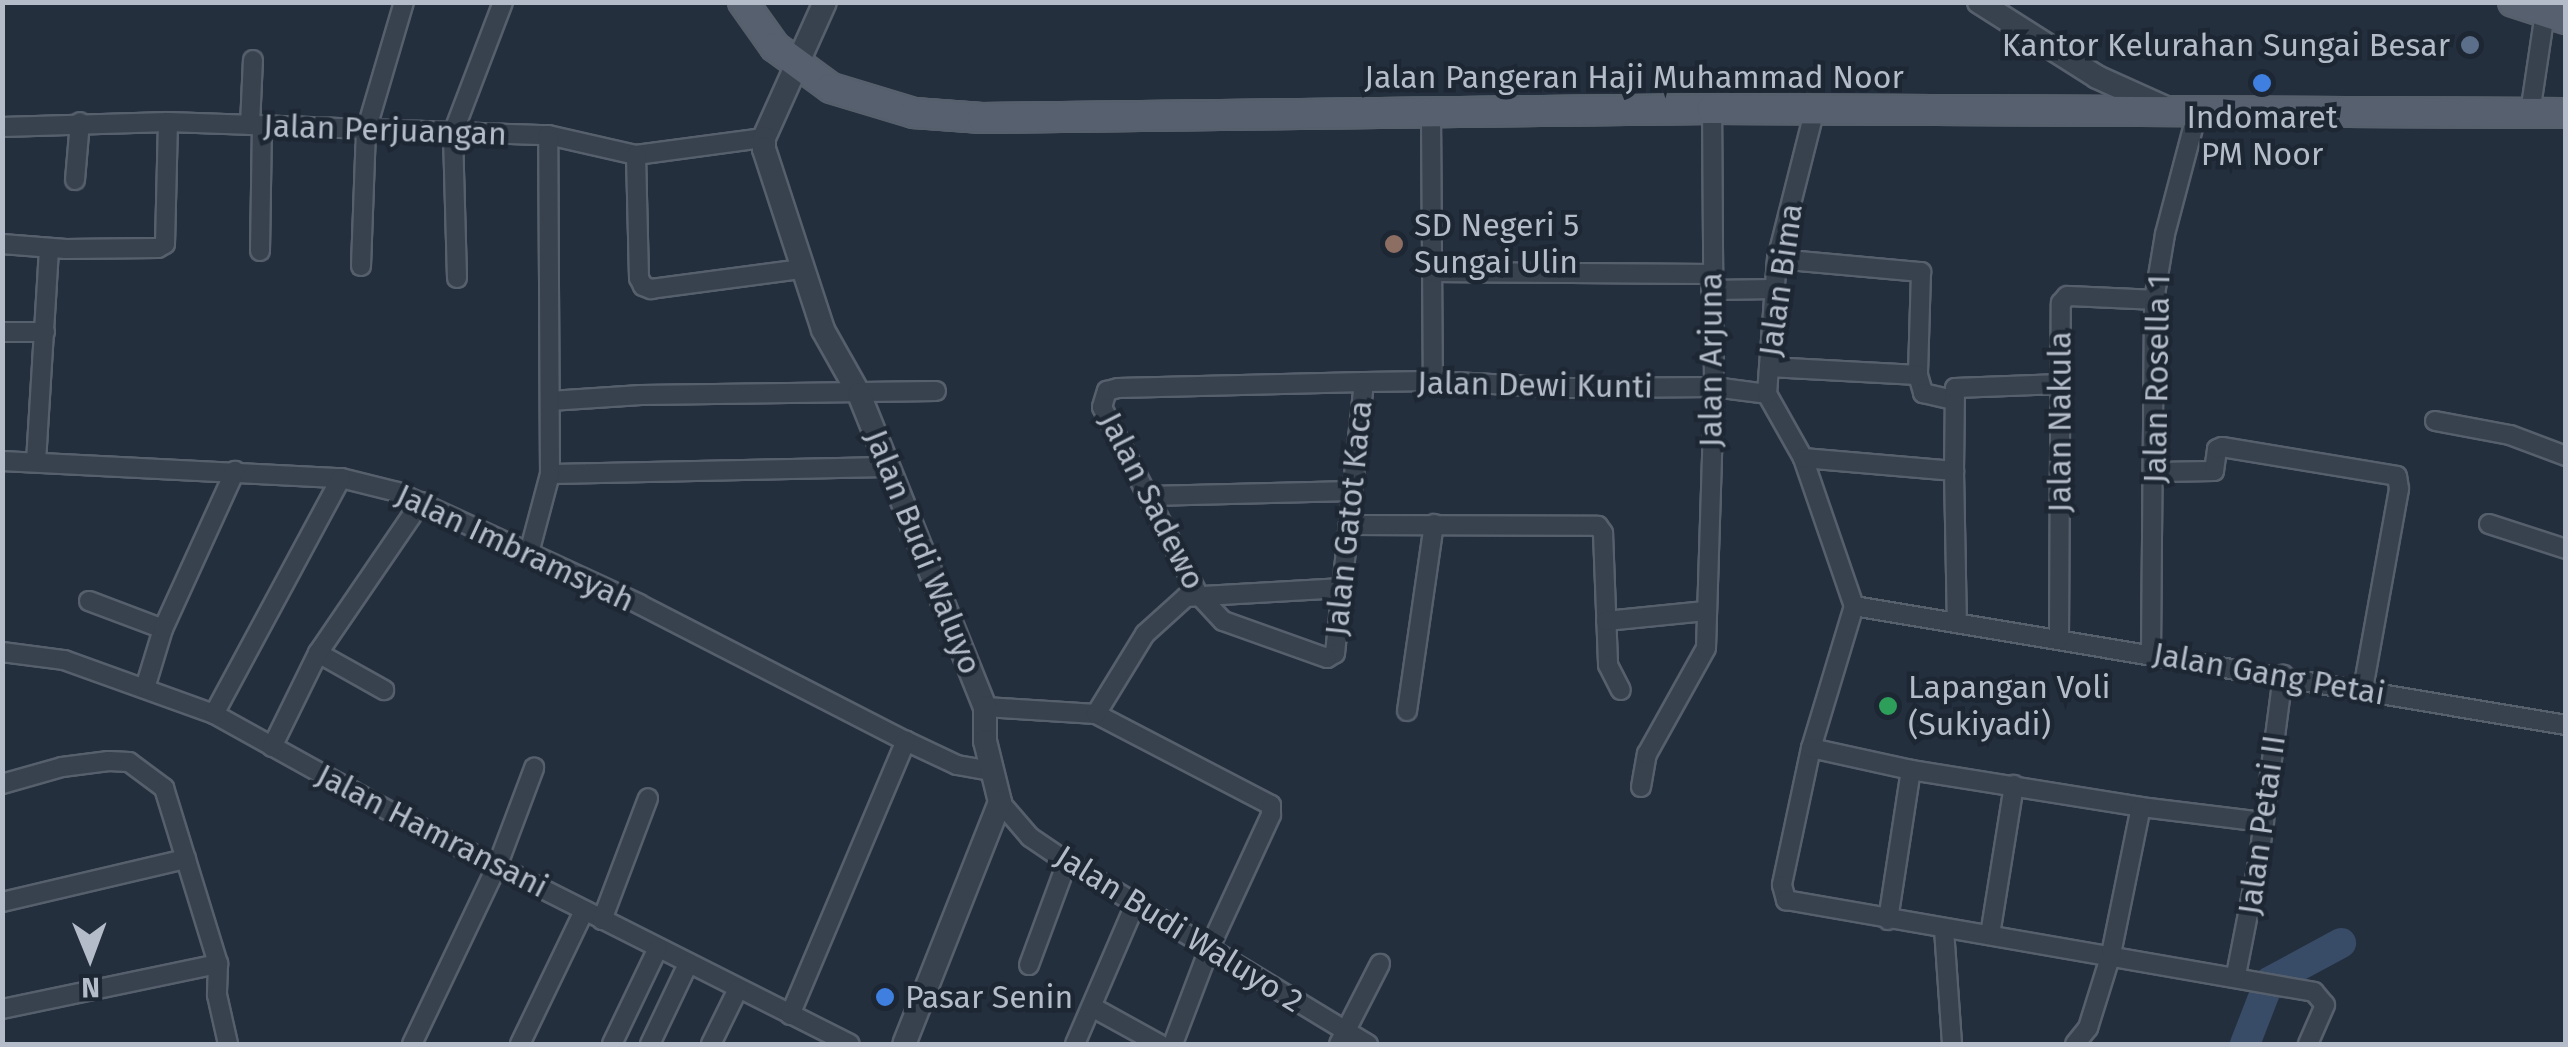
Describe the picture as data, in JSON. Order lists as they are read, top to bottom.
{
  "streets": {
    "main road": ["Jalan Pangeran Haji Muhammad Noor"],
    "street": [
      "Jalan Perjuangan",
      "Jalan Bima",
      "Jalan Arjuna",
      "Jalan Rosella 1",
      "Jalan Dewi Kunti",
      "Jalan Nakula",
      "Jalan Sadewo",
      "Jalan Gatot Kaca",
      "Jalan Imbramsyah",
      "Jalan Budi Waluyo",
      "Jalan Gang Petai",
      "Jalan Petai II",
      "Jalan Hamransani",
      "Jalan Budi Waluyo 2"
    ]
  },
  "crossings": [
    ["Jalan Pangeran Haji Muhammad Noor", "Jalan Bima"],
    ["Jalan Pangeran Haji Muhammad Noor", "Jalan Arjuna"],
    ["Jalan Pangeran Haji Muhammad Noor", "Jalan Rosella 1"],
    ["Jalan Perjuangan", "Jalan Budi Waluyo"],
    ["Jalan Bima", "Jalan Dewi Kunti"],
    ["Jalan Arjuna", "Jalan Dewi Kunti"],
    ["Jalan Rosella 1", "Jalan Nakula"],
    ["Jalan Rosella 1", "Jalan Gang Petai"],
    ["Jalan Dewi Kunti", "Jalan Sadewo"],
    ["Jalan Dewi Kunti", "Jalan Gatot Kaca"],
    ["Jalan Nakula", "Jalan Gang Petai"],
    ["Jalan Sadewo", "Jalan Gatot Kaca"],
    ["Jalan Imbramsyah", "Jalan Budi Waluyo"],
    ["Jalan Budi Waluyo", "Jalan Budi Waluyo 2"],
    ["Jalan Gang Petai", "Jalan Petai II"]
  ],
  "places": [
    "Kantor Kelurahan Sungai Besar",
    "Indomaret PM Noor",
    "SD Negeri 5 Sungai Ulin",
    "Lapangan Voli (Sukiyadi)",
    "Pasar Senin"
  ],
  "north": "bottom"
}
